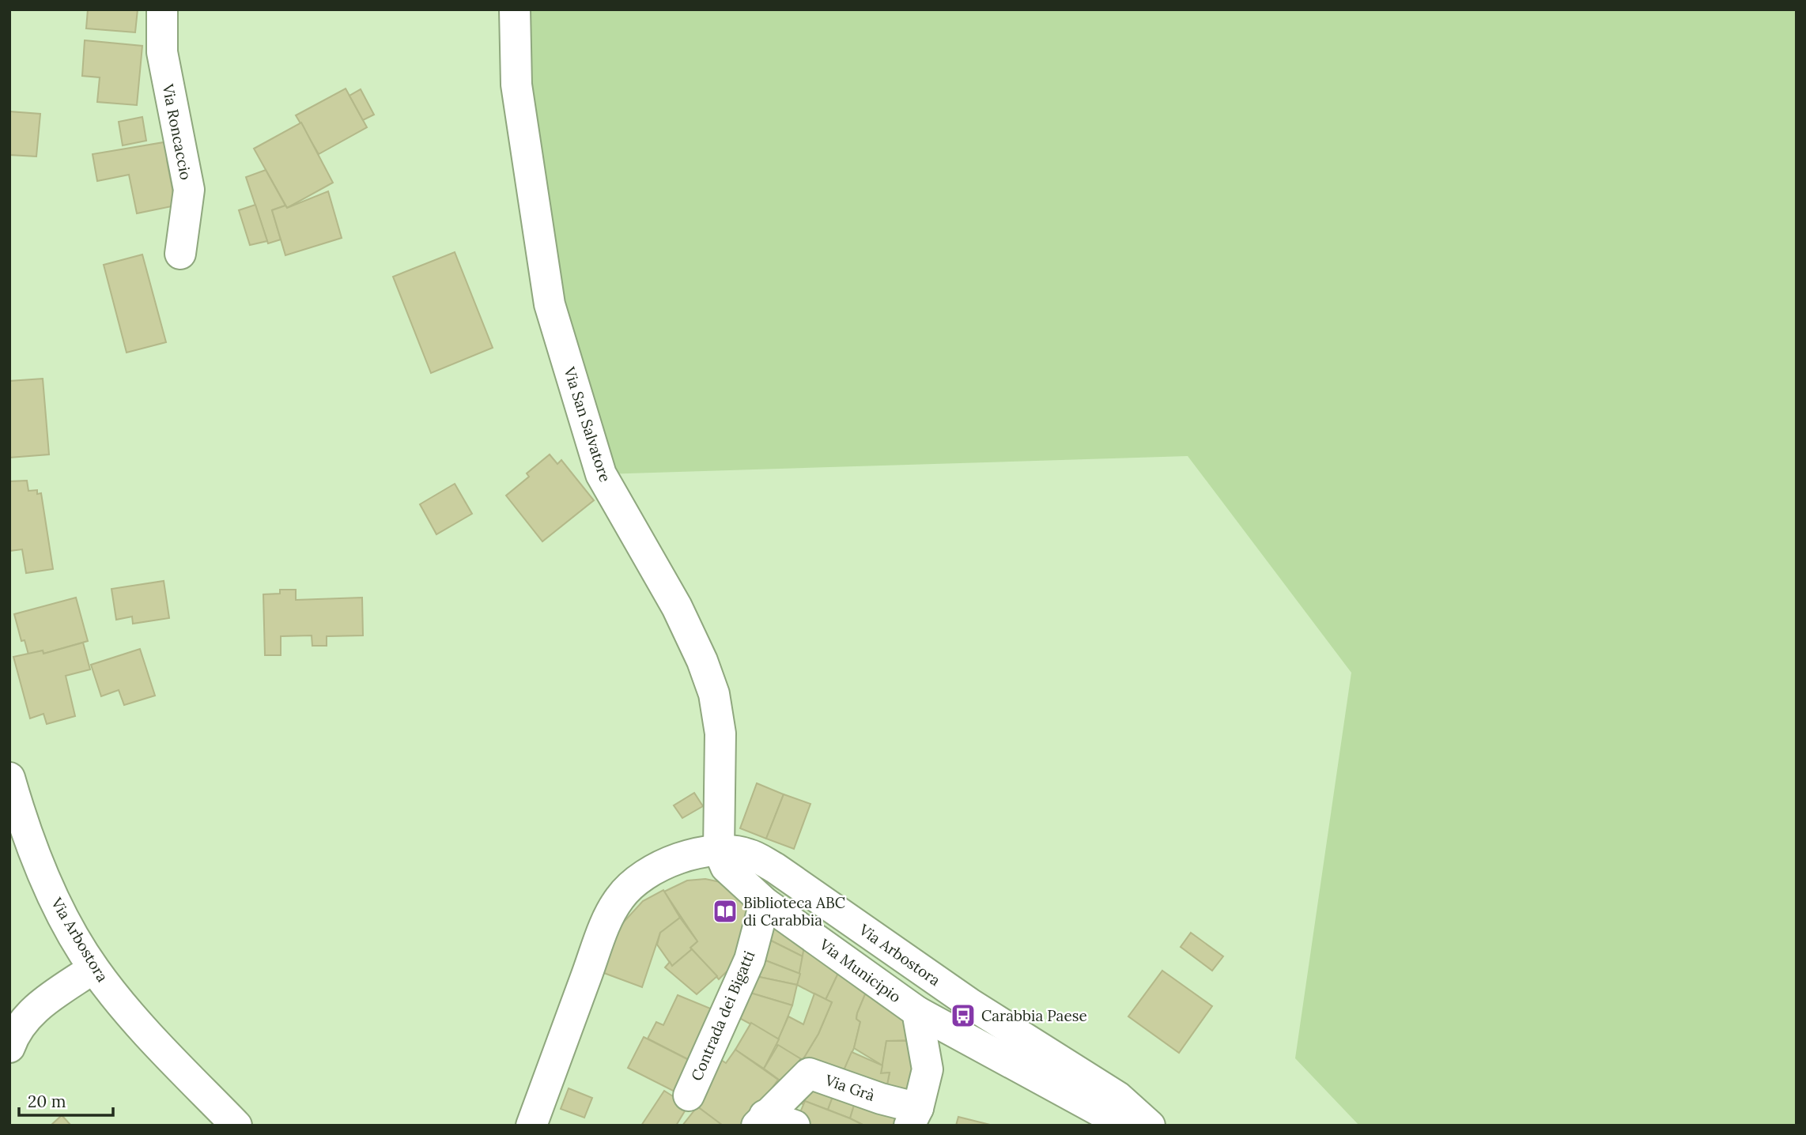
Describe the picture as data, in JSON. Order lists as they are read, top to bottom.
{
  "streets": {
    "street": [
      "Via Roncaccio",
      "Via San Salvatore",
      "Via Arbostora",
      "Via Municipio",
      "Contrada dei Bigatti",
      "Via Grà"
    ]
  },
  "crossings": [
    ["Via San Salvatore", "Via Arbostora"],
    ["Via San Salvatore", "Via Municipio"],
    ["Via Arbostora", "Via Municipio"],
    ["Via Municipio", "Contrada dei Bigatti"],
    ["Via Municipio", "Via Grà"]
  ],
  "places": {
    "library": ["Biblioteca ABC di Carabbia"],
    "bus stop": ["Carabbia Paese"]
  },
  "scale_bar": "20 m"
}
